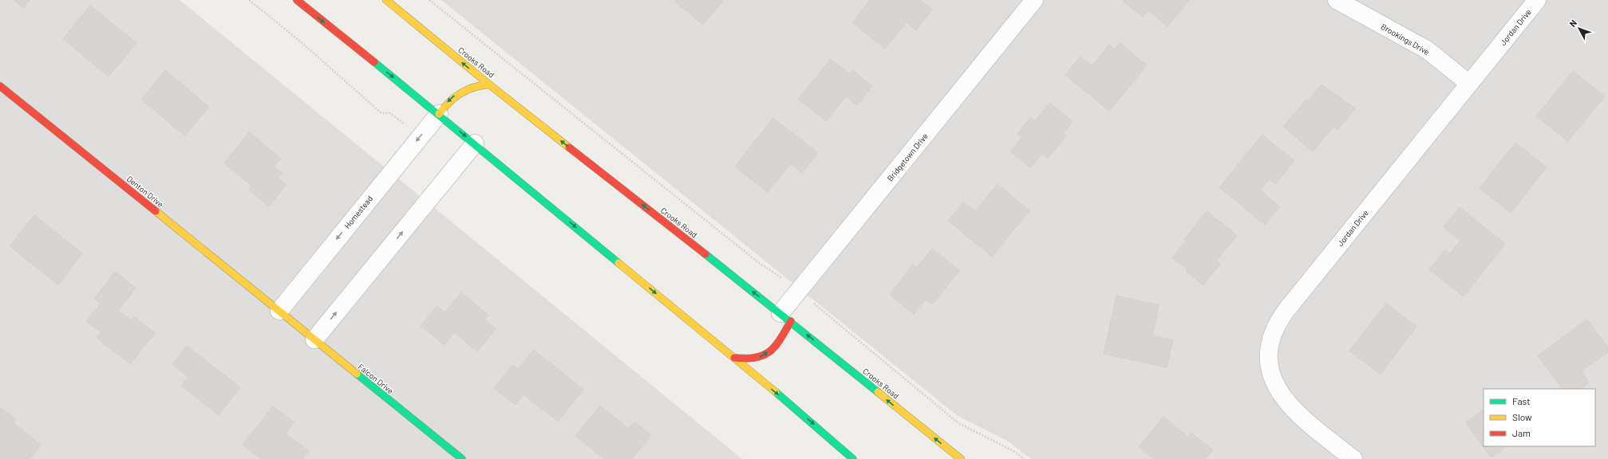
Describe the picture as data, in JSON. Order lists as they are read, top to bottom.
{
  "streets": {
    "main road": ["Crooks Road", "Denton Drive", "Falcon Drive"],
    "street": [
      "Jordan Drive",
      "Brookings Drive",
      "Bridgetown Drive",
      "Homestead"
    ]
  },
  "crossings": [
    ["Jordan Drive", "Brookings Drive"],
    ["Crooks Road", "Bridgetown Drive"],
    ["Denton Drive", "Homestead"],
    ["Denton Drive", "Falcon Drive"],
    ["Homestead", "Falcon Drive"]
  ],
  "legend": ["Fast", "Slow", "Jam"],
  "north": "top left"
}
